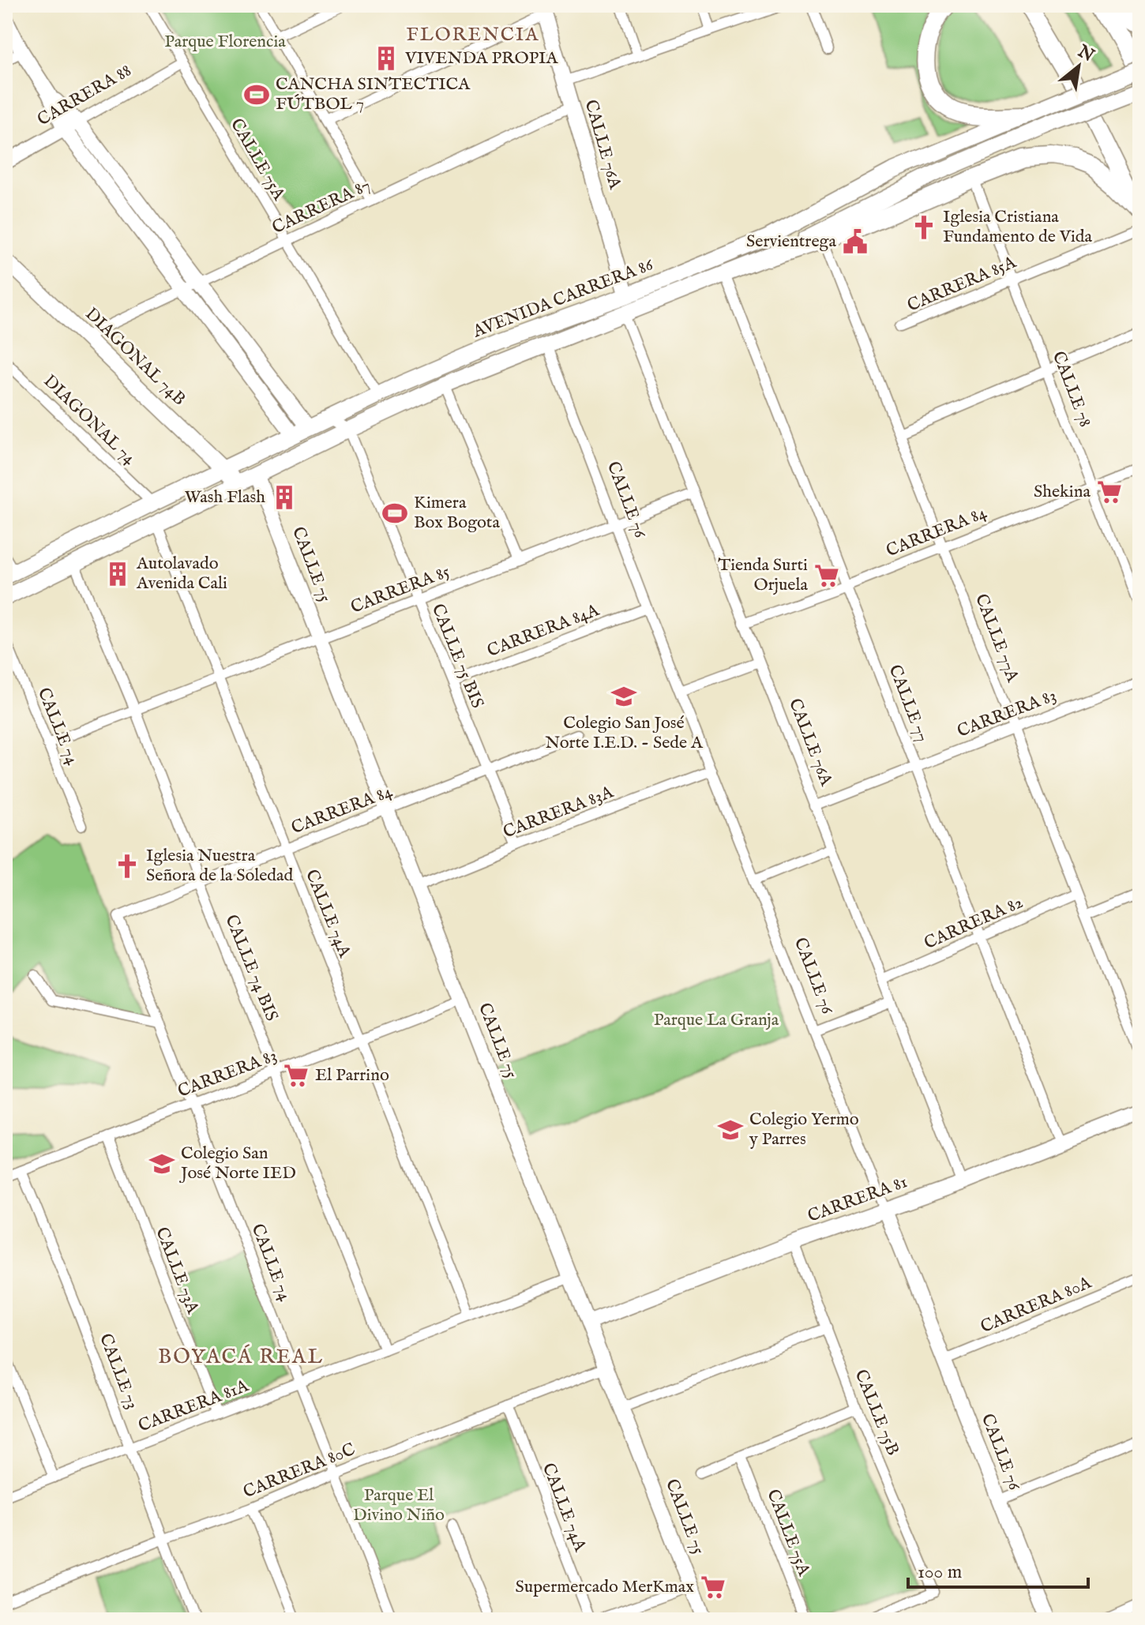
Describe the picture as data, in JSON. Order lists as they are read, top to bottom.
{
  "streets": {
    "main road": ["AVENIDA CARRERA 86"],
    "street": [
      "CARRERA 88",
      "CALLE 76A",
      "CALLE 75A",
      "CARRERA 87",
      "CARRERA 85A",
      "DIAGONAL 74B",
      "CALLE 78",
      "DIAGONAL 74",
      "CALLE 76",
      "CARRERA 84",
      "CALLE 75",
      "CARRERA 85",
      "CARRERA 84A",
      "CALLE 77A",
      "CALLE 75 BIS",
      "CALLE 77",
      "CARRERA 83",
      "CALLE 74",
      "CARRERA 83A",
      "CALLE 74A",
      "CARRERA 82",
      "CALLE 74 BIS",
      "CARRERA 81",
      "CALLE 73A",
      "CARRERA 80A",
      "CALLE 73",
      "CARRERA 81A",
      "CALLE 75B",
      "CARRERA 80C"
    ]
  },
  "crossings": [
    ["CARRERA 88", "CALLE 75A"],
    ["CALLE 76A", "CARRERA 87"],
    ["CALLE 76A", "AVENIDA CARRERA 86"],
    ["CALLE 76A", "CARRERA 84"],
    ["CALLE 76A", "CARRERA 85"],
    ["CALLE 76A", "CARRERA 83"],
    ["CALLE 76A", "CARRERA 82"],
    ["CALLE 76A", "CARRERA 81"],
    ["CALLE 75A", "CARRERA 87"],
    ["CALLE 75A", "AVENIDA CARRERA 86"],
    ["CARRERA 87", "DIAGONAL 74B"],
    ["CARRERA 85A", "CALLE 78"],
    ["AVENIDA CARRERA 86", "DIAGONAL 74B"],
    ["AVENIDA CARRERA 86", "DIAGONAL 74"],
    ["CALLE 78", "CARRERA 84"],
    ["CALLE 76", "CARRERA 85"],
    ["CALLE 76", "CARRERA 84A"],
    ["CALLE 76", "CARRERA 83A"],
    ["CALLE 76", "CARRERA 81"],
    ["CALLE 76", "CARRERA 80A"],
    ["CARRERA 84", "CALLE 75"],
    ["CARRERA 84", "CALLE 77A"],
    ["CARRERA 84", "CALLE 75 BIS"],
    ["CARRERA 84", "CALLE 77"],
    ["CARRERA 84", "CALLE 74"],
    ["CARRERA 84", "CALLE 74A"],
    ["CARRERA 84", "CALLE 74 BIS"],
    ["CALLE 75", "CARRERA 85"],
    ["CALLE 75", "CARRERA 83"],
    ["CALLE 75", "CARRERA 83A"],
    ["CALLE 75", "CARRERA 81"],
    ["CALLE 75", "CARRERA 81A"],
    ["CALLE 75", "CARRERA 80C"],
    ["CARRERA 85", "CALLE 75 BIS"],
    ["CARRERA 85", "CALLE 74"],
    ["CARRERA 85", "CALLE 74A"],
    ["CARRERA 85", "CALLE 74 BIS"],
    ["CARRERA 84A", "CALLE 75 BIS"],
    ["CALLE 77A", "CARRERA 83"],
    ["CALLE 77A", "CARRERA 82"],
    ["CALLE 75 BIS", "CARRERA 83A"],
    ["CALLE 77", "CARRERA 83"],
    ["CALLE 77", "CARRERA 82"],
    ["CALLE 77", "CARRERA 81"],
    ["CARRERA 83", "CALLE 74"],
    ["CARRERA 83", "CALLE 74A"],
    ["CARRERA 83", "CALLE 74 BIS"],
    ["CARRERA 83", "CALLE 73A"],
    ["CARRERA 83", "CALLE 73"],
    ["CALLE 74", "CARRERA 81A"],
    ["CALLE 74", "CARRERA 80C"],
    ["CALLE 74A", "CARRERA 81A"],
    ["CALLE 74A", "CARRERA 80C"],
    ["CALLE 74 BIS", "CARRERA 81A"],
    ["CARRERA 81", "CALLE 75B"],
    ["CALLE 73A", "CARRERA 81A"],
    ["CALLE 73", "CARRERA 81A"],
    ["CALLE 73", "CARRERA 80C"]
  ],
  "districts": ["FLORENCIA", "BOYACÁ REAL"],
  "parks": ["Parque Florencia", "Parque La Granja", "Parque El Divino Niño"],
  "places": {
    "building": ["VIVENDA PROPIA", "Wash Flash", "Autolavado Avenida Cali"],
    "sports": ["CANCHA SINTECTICA FÚTBOL 7", "Kimera Box Bogota"],
    "church": ["Iglesia Cristiana Fundamento de Vida", "Iglesia Nuestra Señora de la Soledad"],
    "public building": ["Servientrega"],
    "supermarket": [
      "Shekina",
      "Tienda Surti Orjuela",
      "El Parrino",
      "Supermercado MerKmax"
    ],
    "school or university": ["Colegio San José Norte I.E.D. - Sede A", "Colegio Yermo y Parres", "Colegio San José Norte IED"]
  },
  "scale_bar": "100 m",
  "north": "top right"
}
